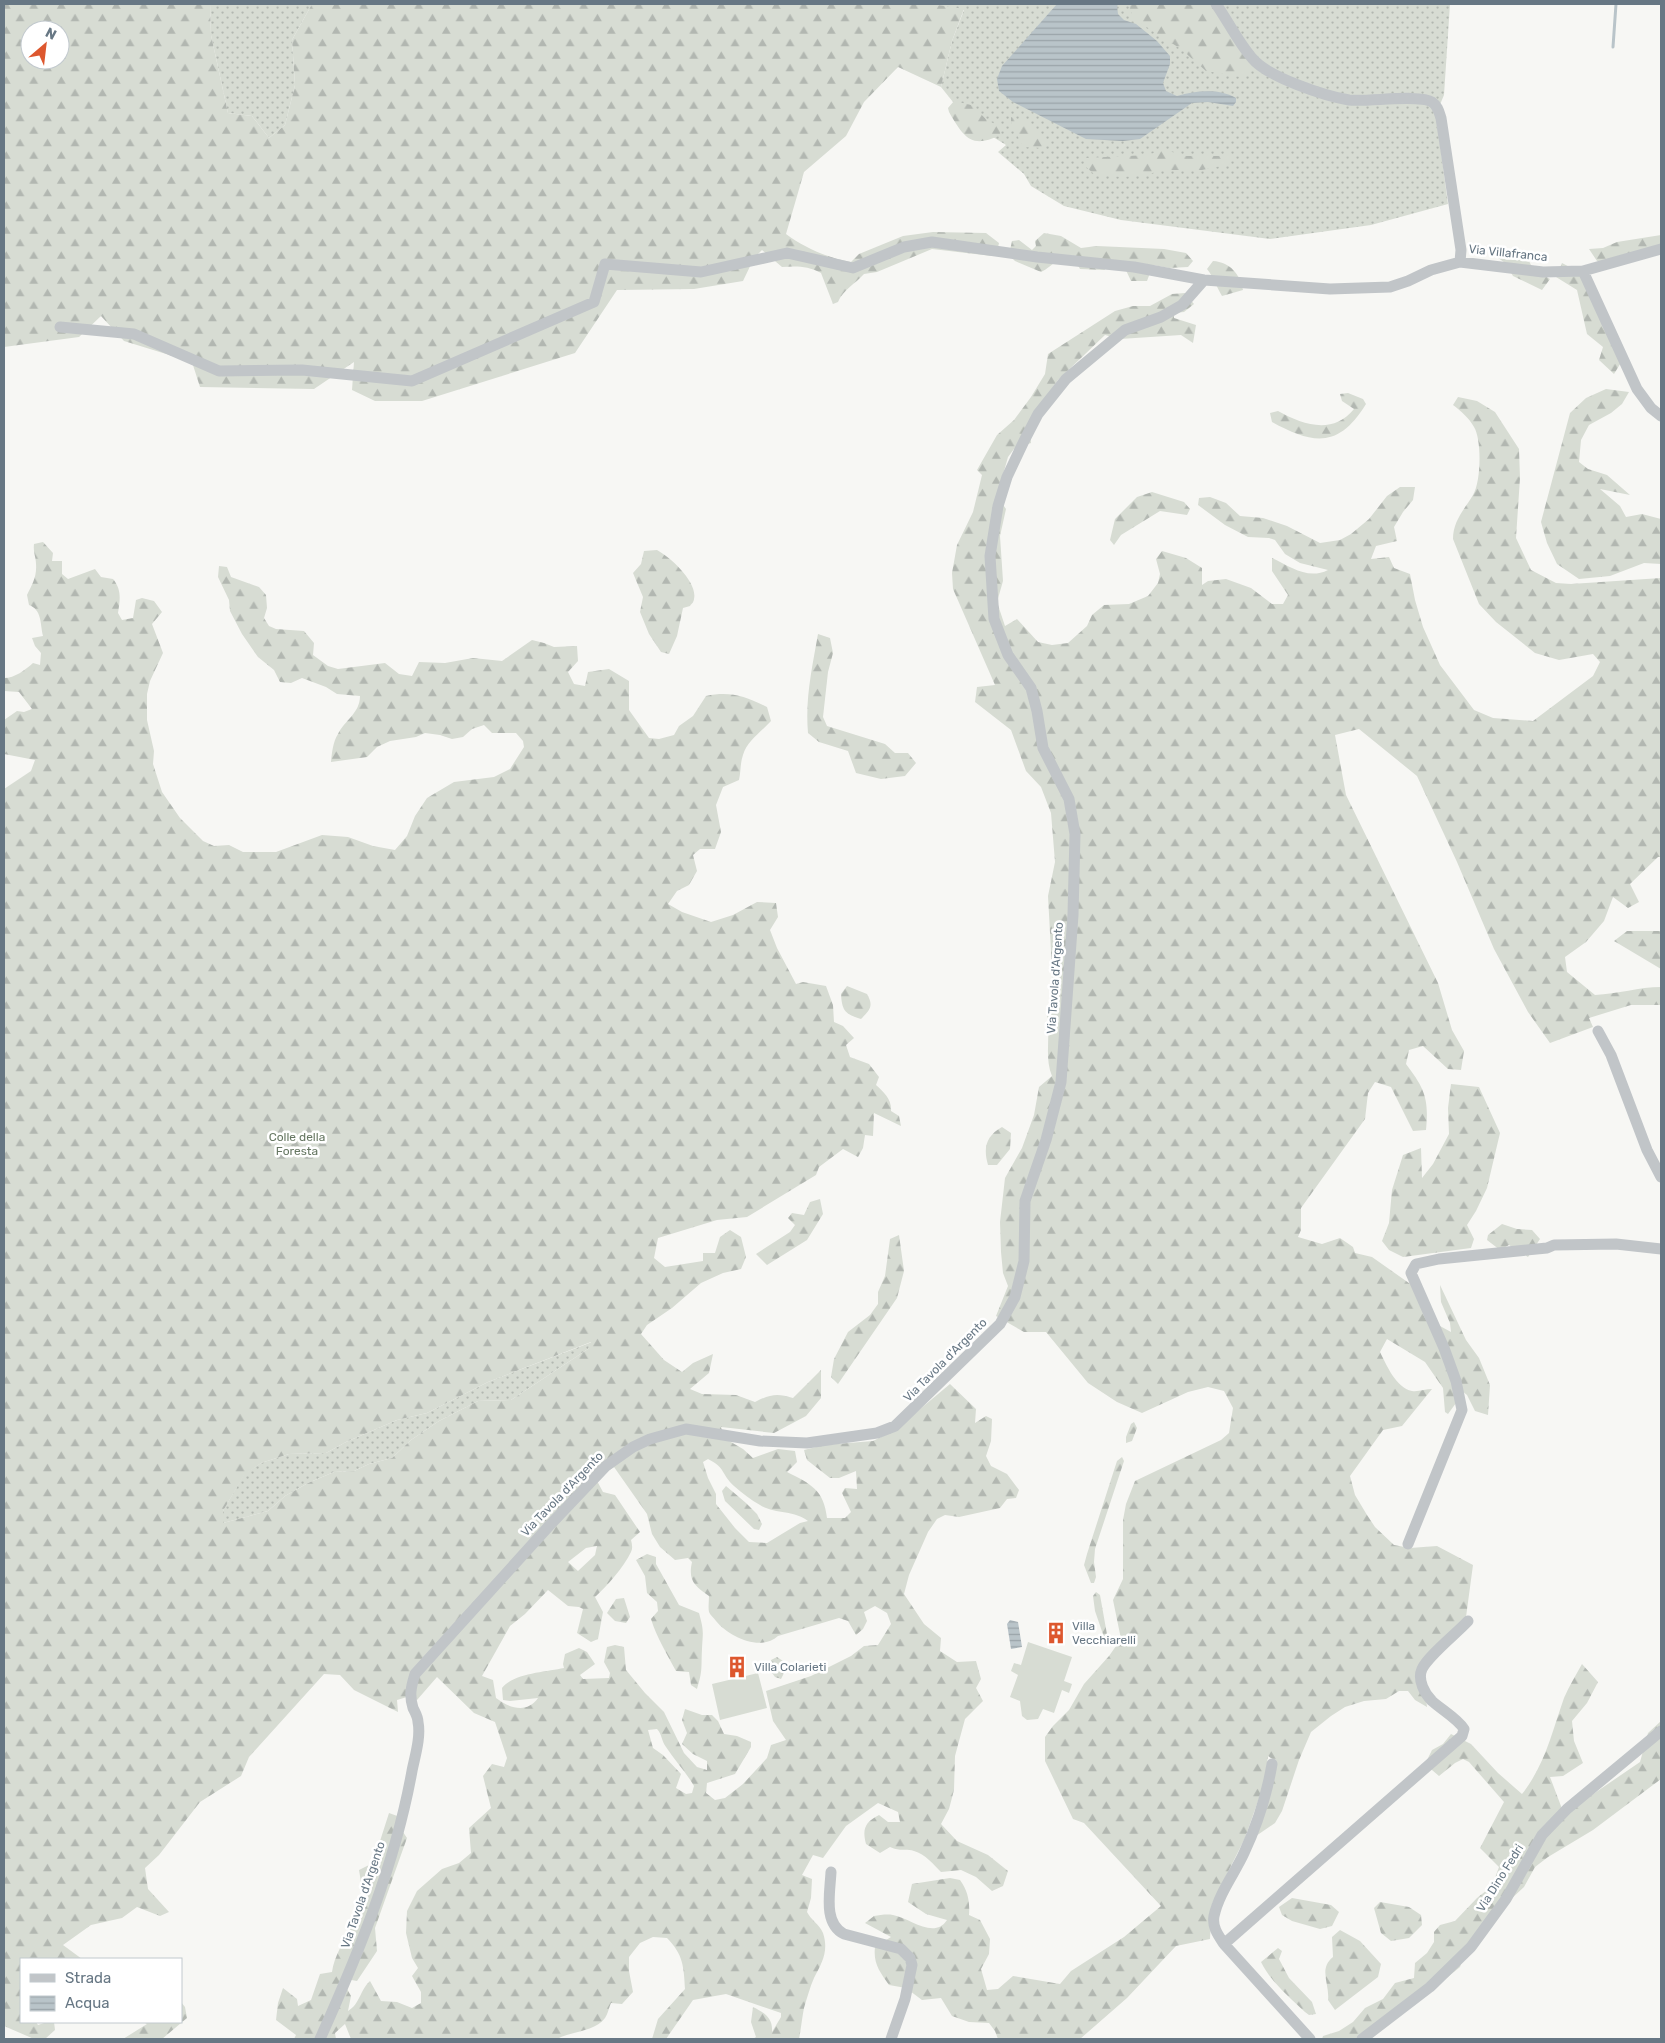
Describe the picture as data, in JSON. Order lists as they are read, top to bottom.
{
  "streets": {
    "street": ["Via Villafranca", "Via Tavola d'Argento", "Via Dino Fedri"]
  },
  "crossings": [
    ["Via Villafranca", "Via Tavola d'Argento"]
  ],
  "parks": ["Colle della Foresta"],
  "places": {
    "building": ["Villa Vecchiarelli", "Villa Colarieti"]
  },
  "legend": ["Strada", "Acqua"],
  "north": "top right"
}
